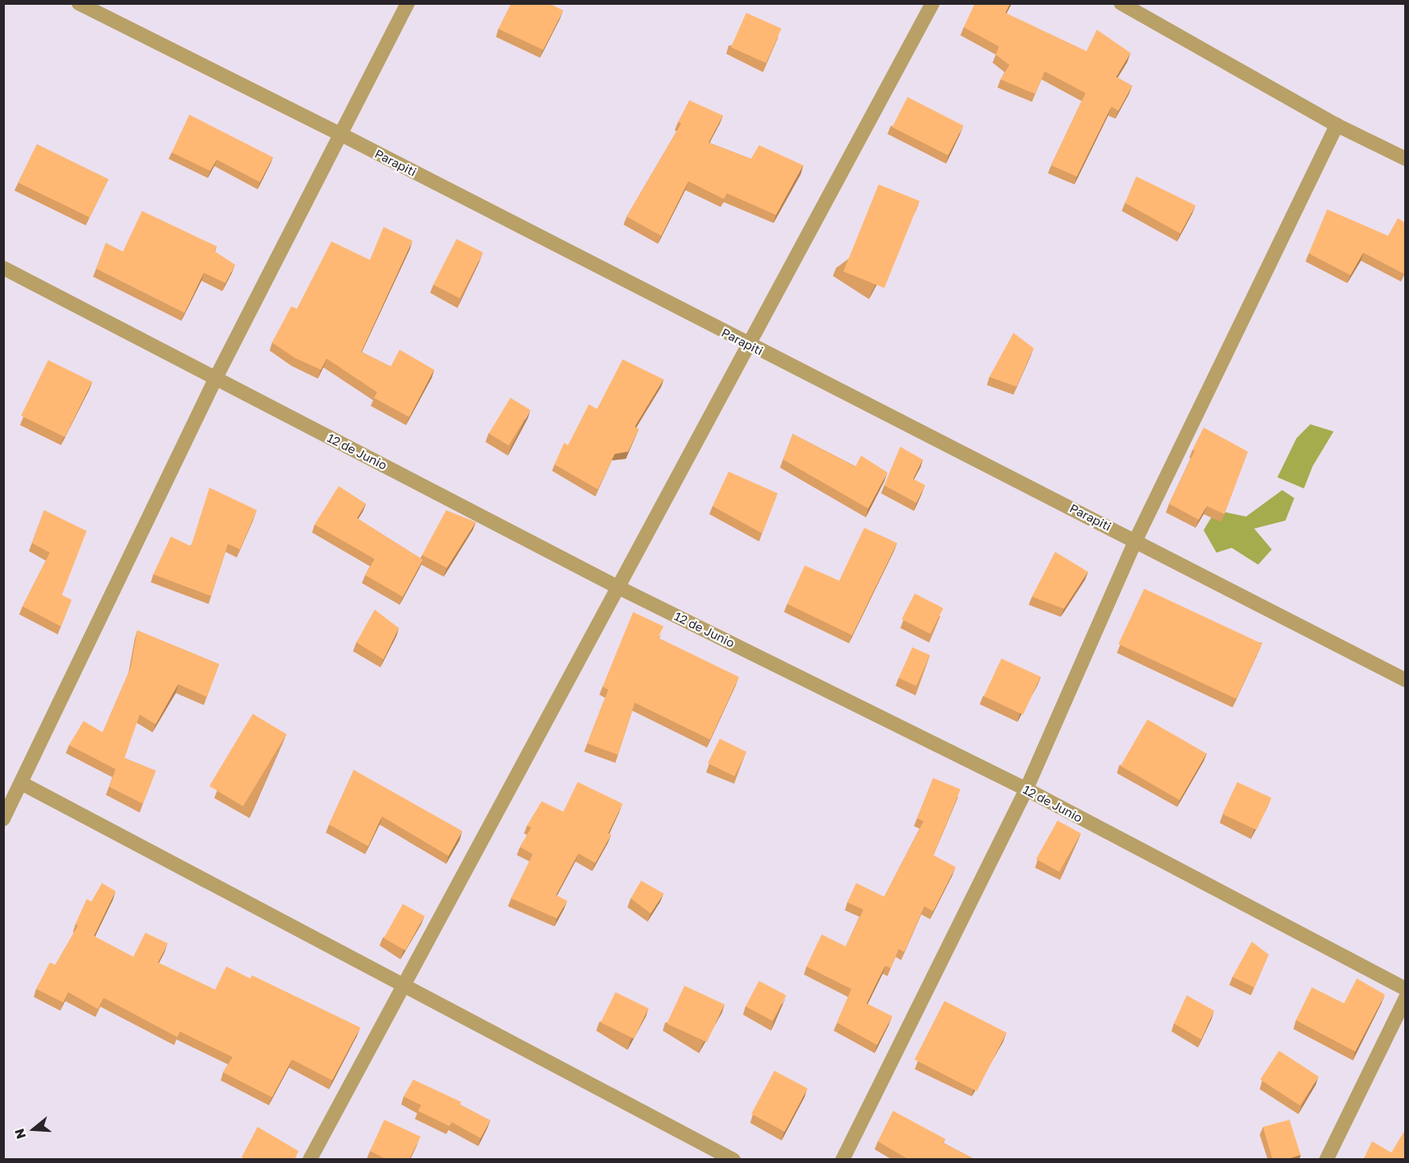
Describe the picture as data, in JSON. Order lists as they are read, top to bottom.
{
  "streets": {
    "street": ["Parapiti", "12 de Junio"]
  },
  "north": "left"
}
